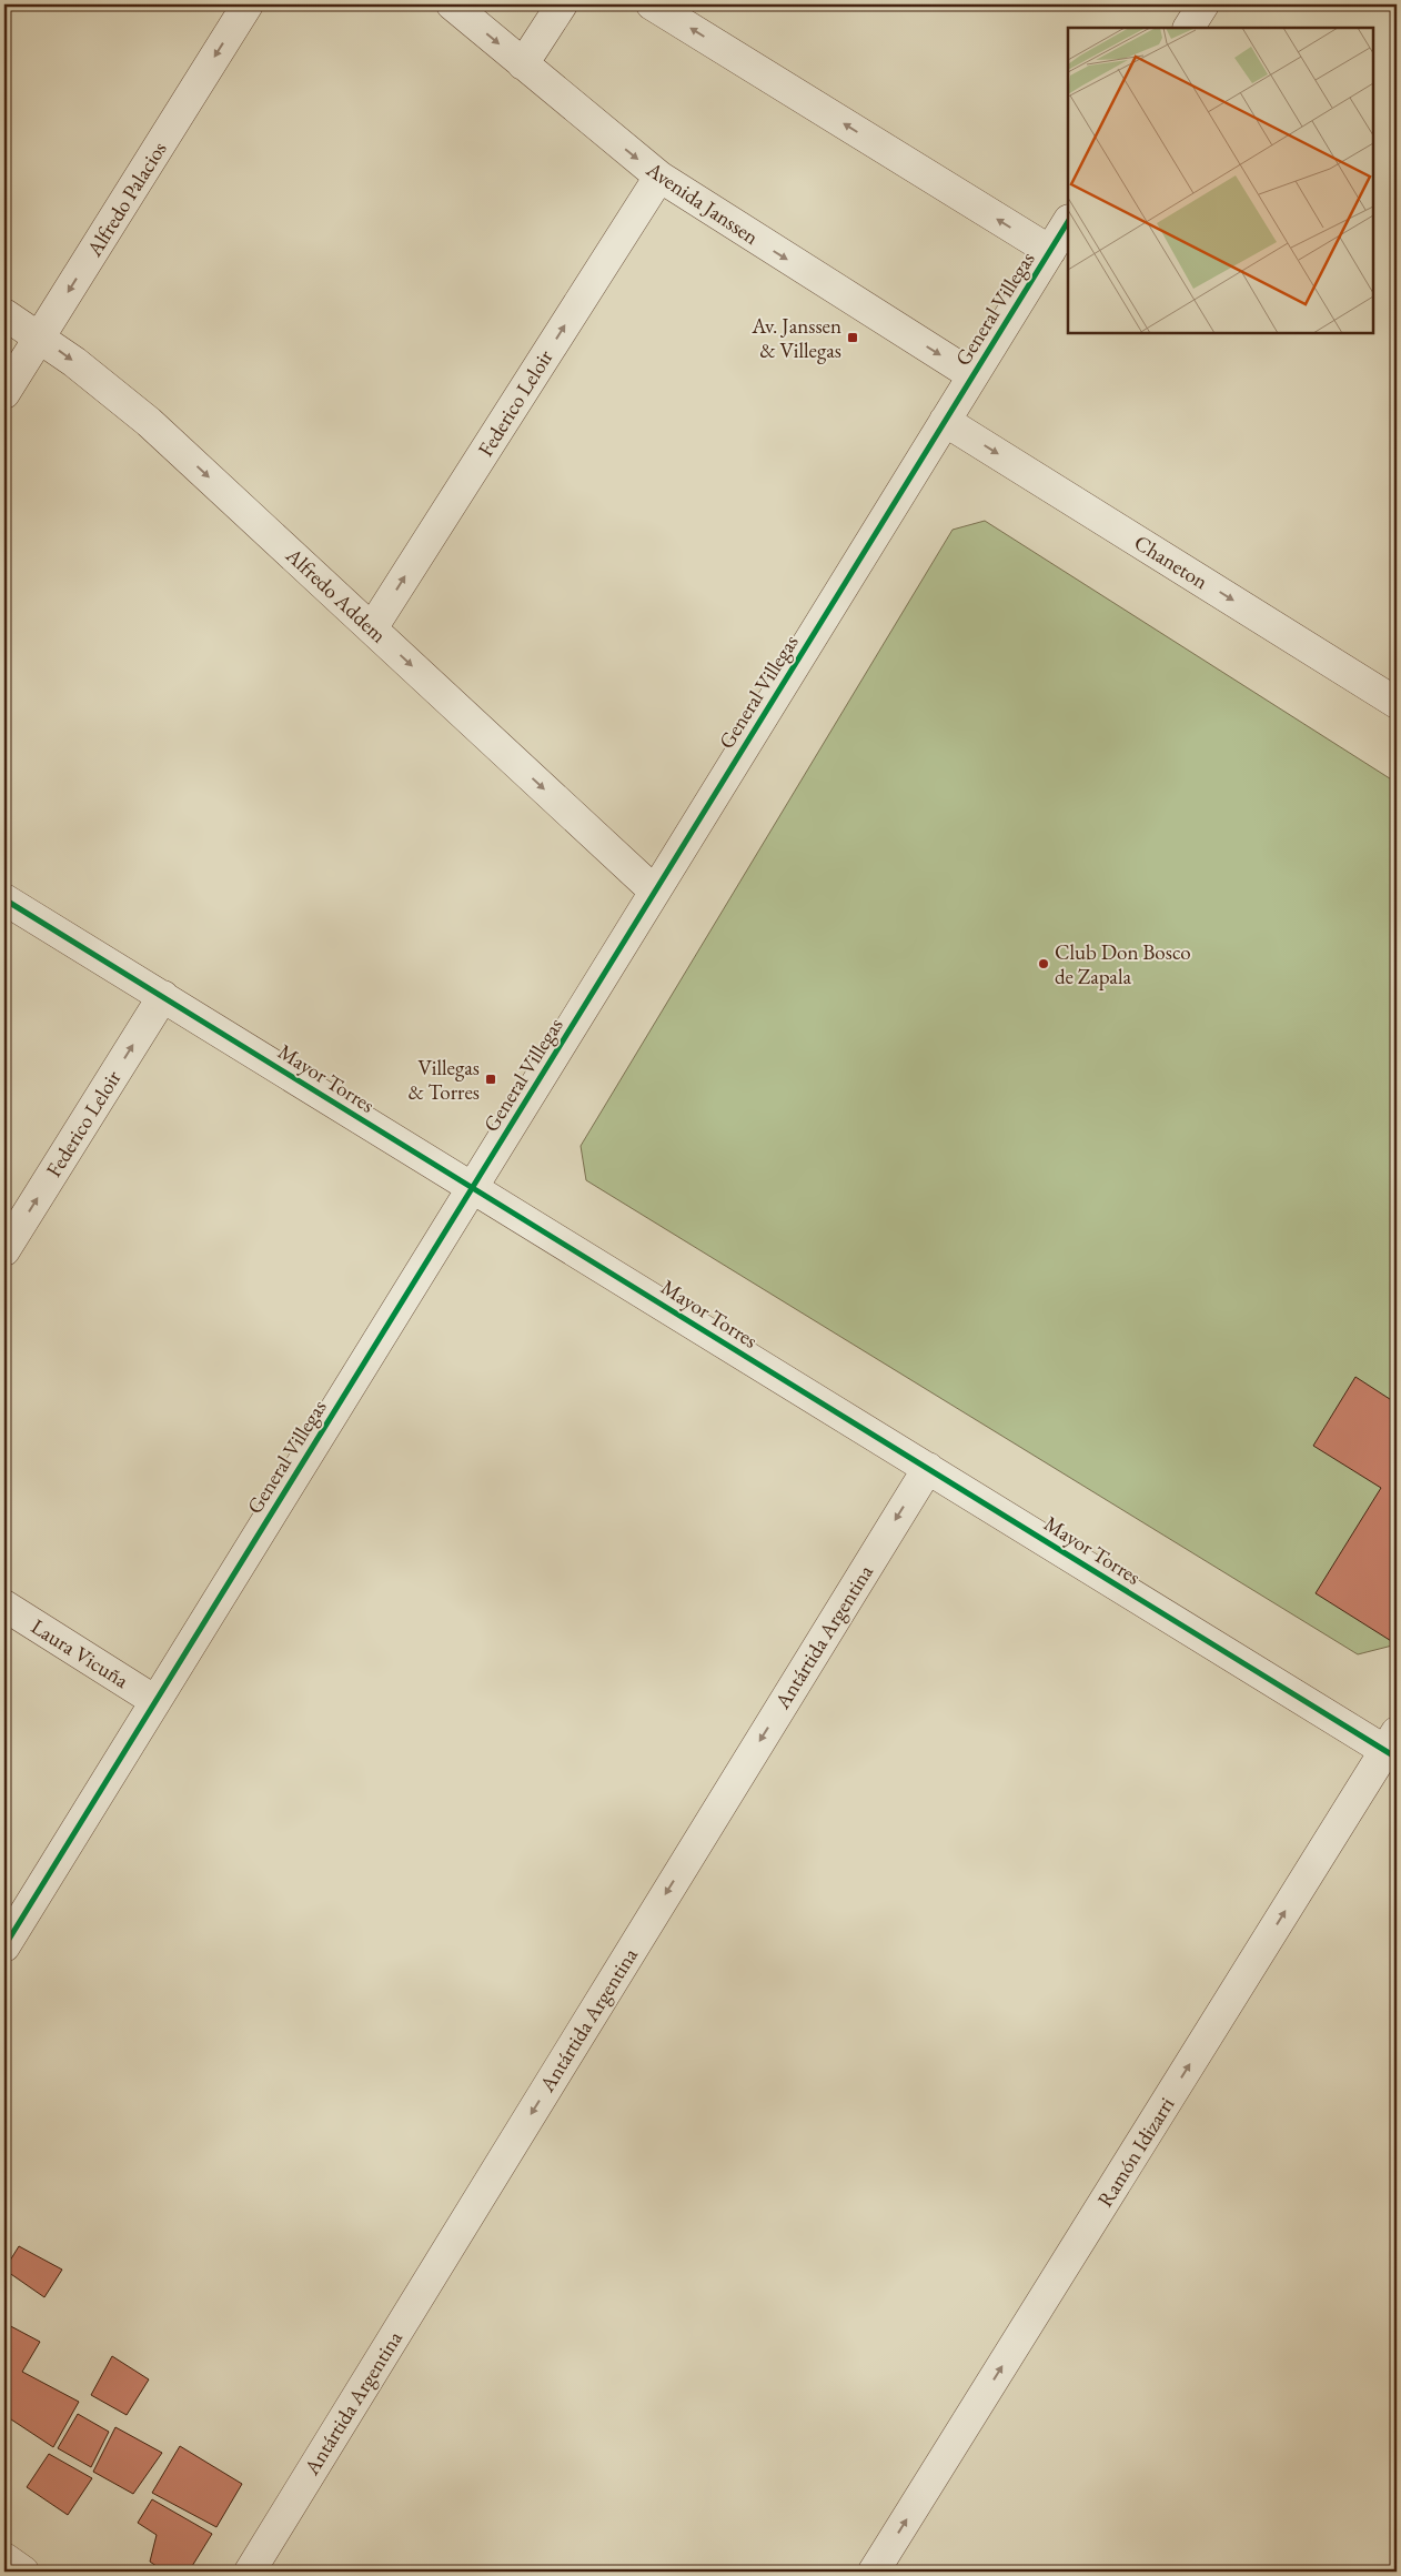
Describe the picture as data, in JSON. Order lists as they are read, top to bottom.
{
  "streets": {
    "street": [
      "Alfredo Palacios",
      "Avenida Janssen",
      "General Villegas",
      "Federico Leloir",
      "Chaneton",
      "Alfredo Addem",
      "Mayor Torres",
      "Antártida Argentina",
      "Laura Vicuña",
      "Ramón Idizarri"
    ]
  },
  "crossings": [
    ["Alfredo Palacios", "Alfredo Addem"],
    ["Avenida Janssen", "General Villegas"],
    ["Avenida Janssen", "Federico Leloir"],
    ["General Villegas", "Chaneton"],
    ["General Villegas", "Alfredo Addem"],
    ["General Villegas", "Mayor Torres"],
    ["General Villegas", "Laura Vicuña"],
    ["Federico Leloir", "Alfredo Addem"],
    ["Federico Leloir", "Mayor Torres"],
    ["Mayor Torres", "Antártida Argentina"],
    ["Mayor Torres", "Ramón Idizarri"]
  ],
  "one_way": [
    "Alfredo Palacios",
    "Federico Leloir",
    "Chaneton",
    "Alfredo Addem",
    "Antártida Argentina",
    "Ramón Idizarri"
  ],
  "places": {
    "transit": ["Av. Janssen & Villegas", "Villegas & Torres"],
    "other": ["Club Don Bosco de Zapala"]
  }
}
